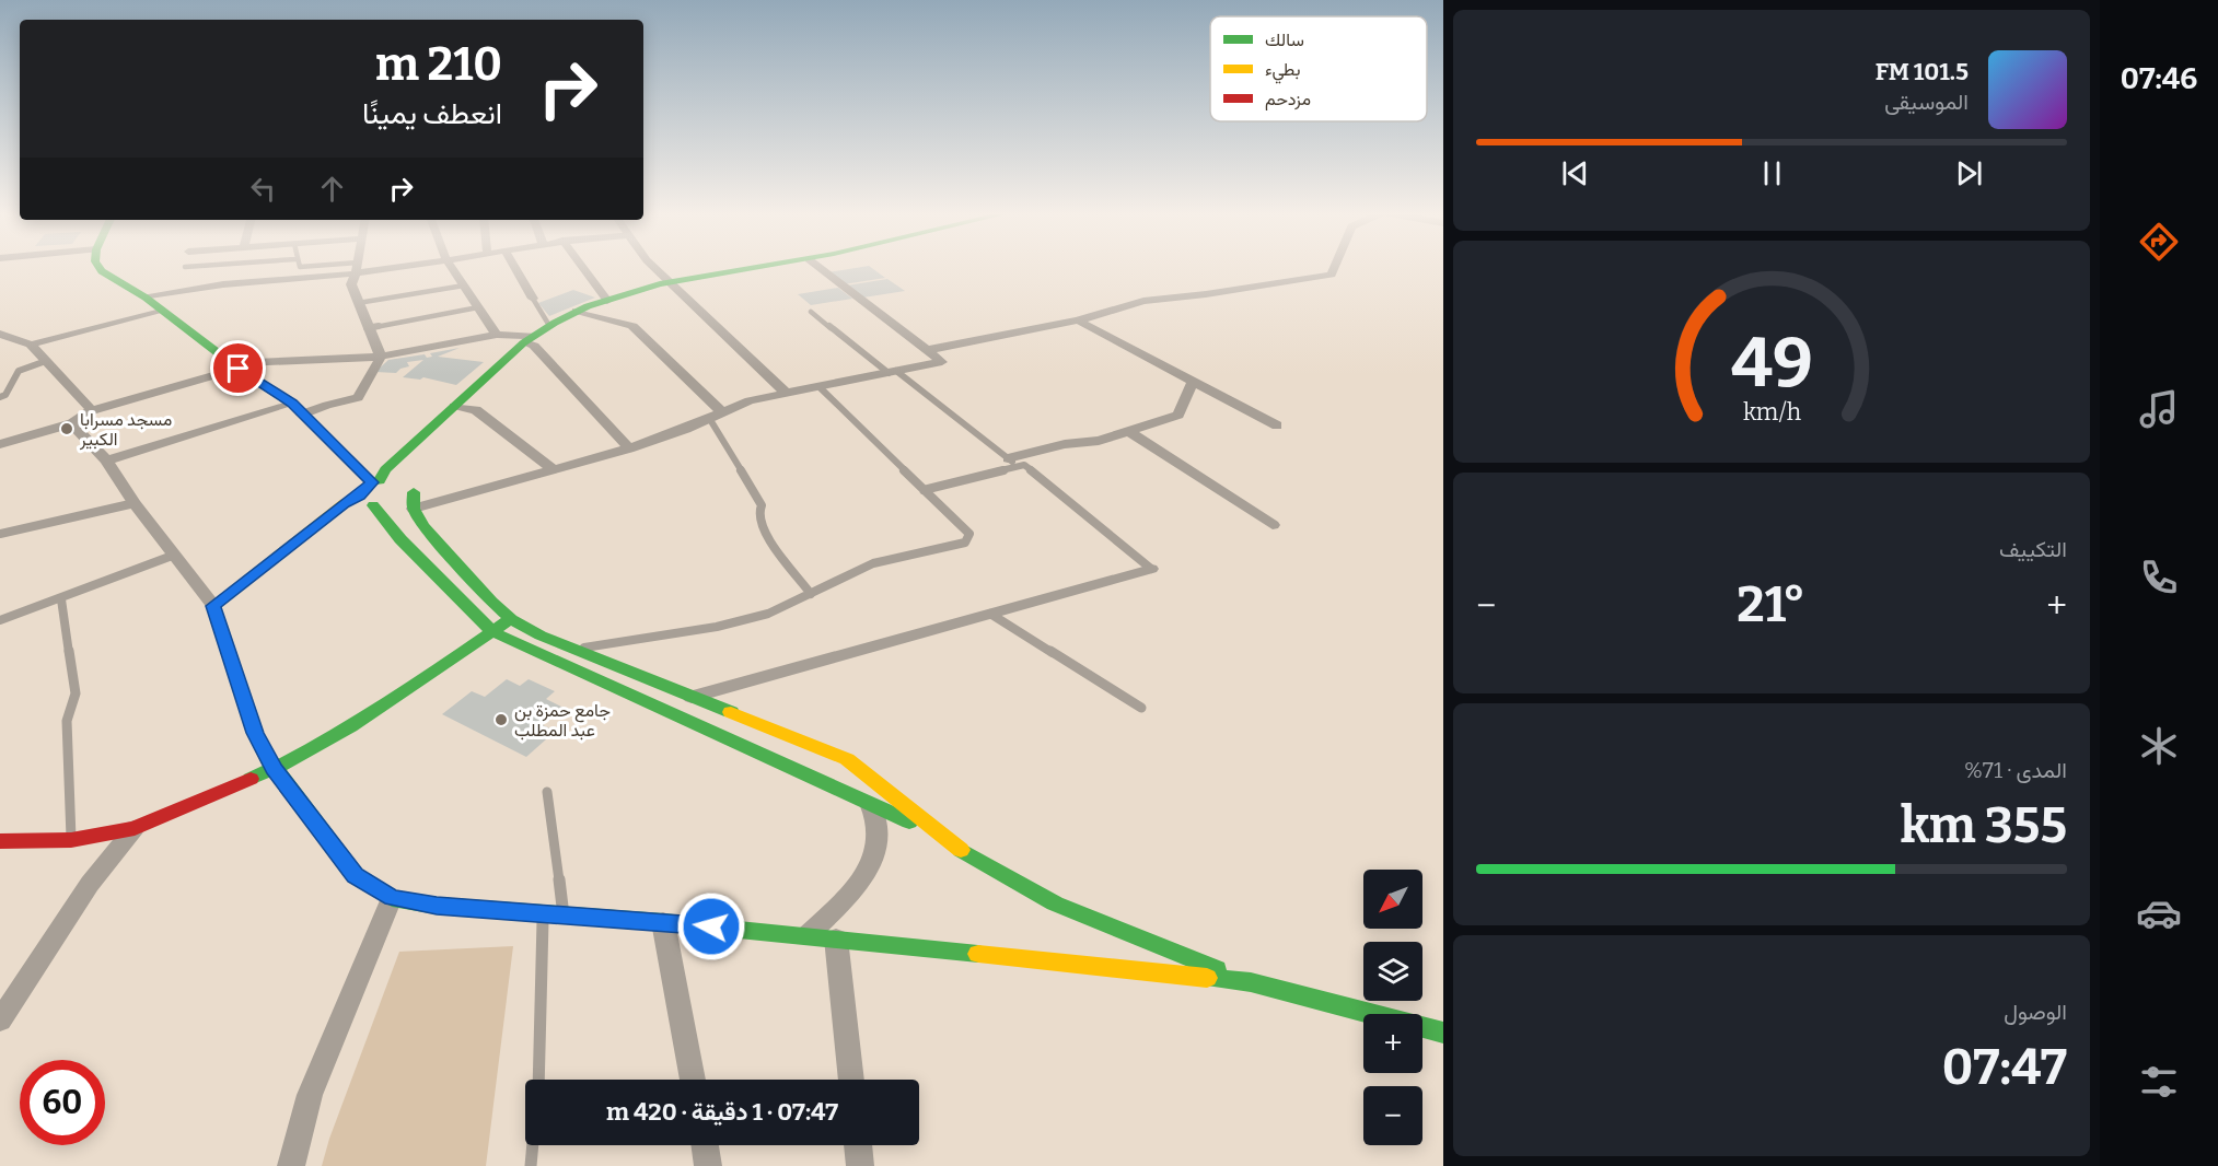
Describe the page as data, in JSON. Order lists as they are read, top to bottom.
{
  "places": ["مسجد مسرابا الكبير", "جامع حمزة بن عبد المطلب"],
  "legend": ["سالك", "بطيء", "مزدحم"],
  "north": "bottom left",
  "page": {
    "tabs": "07:46",
    "turn": ["210 m", "انعطف يمينًا"],
    "song": ["101.5 FM", "الموسيقى"],
    "tile": [
      "التكييف",
      ["المدى · 71%", "355 km"],
      ["الوصول", "07:47"]
    ],
    "heat": ["−", "21°", "+"],
    "map_buttons": ["+", "−"],
    "limit": "60",
    "trip": "07:47 · 1 دقيقة · 420 m",
    "gauge": ["49", "km/h"]
  }
}
